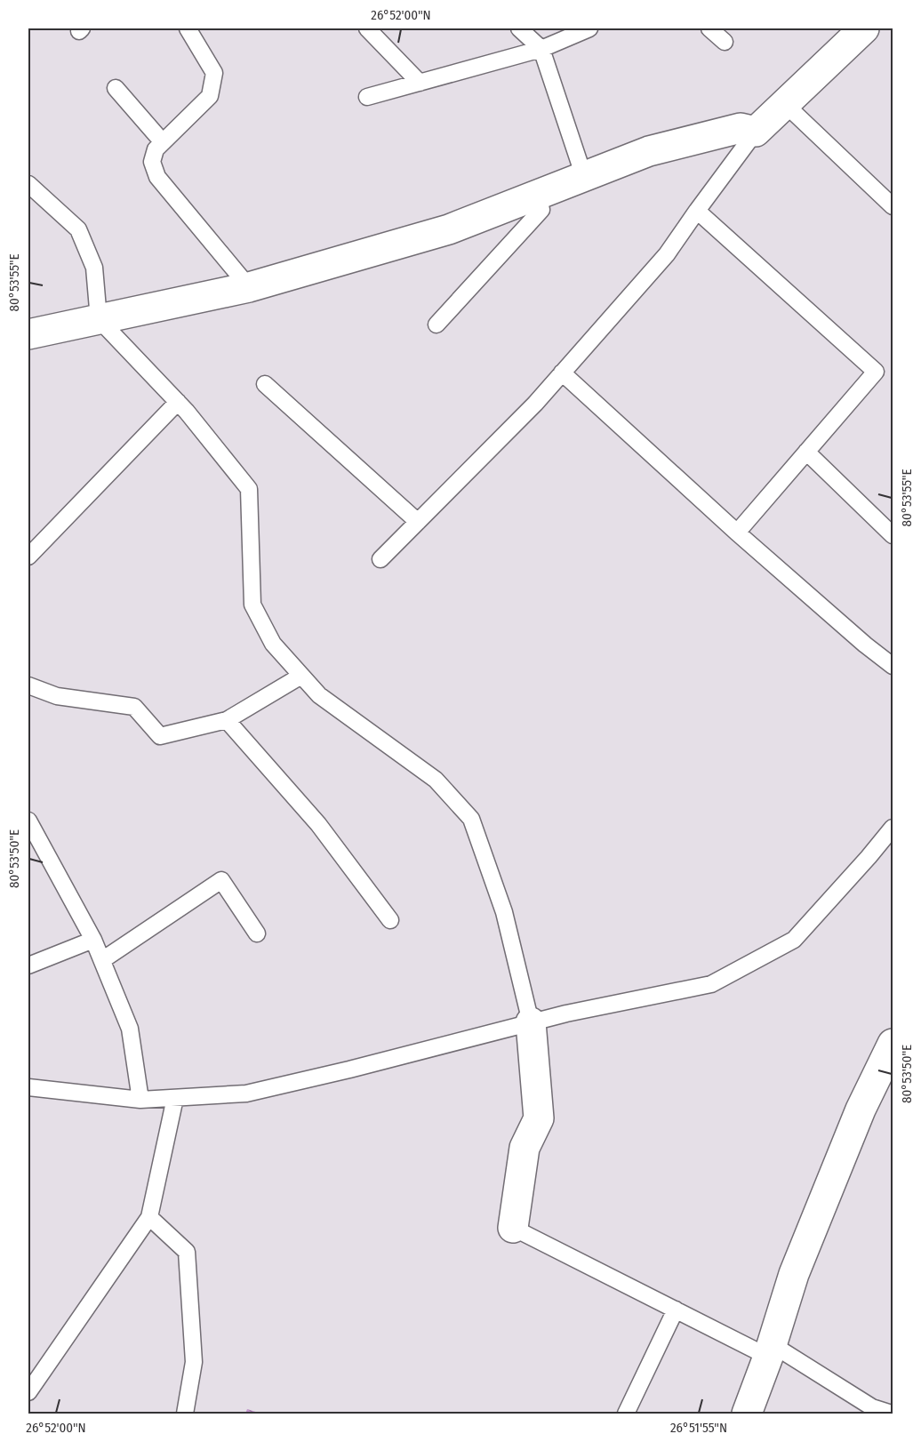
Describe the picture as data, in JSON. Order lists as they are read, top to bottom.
{
  "coordinates": [
    "26°52'00\"N",
    "80°53'55\"E",
    "80°53'50\"E",
    "26°51'55\"N"
  ]
}
